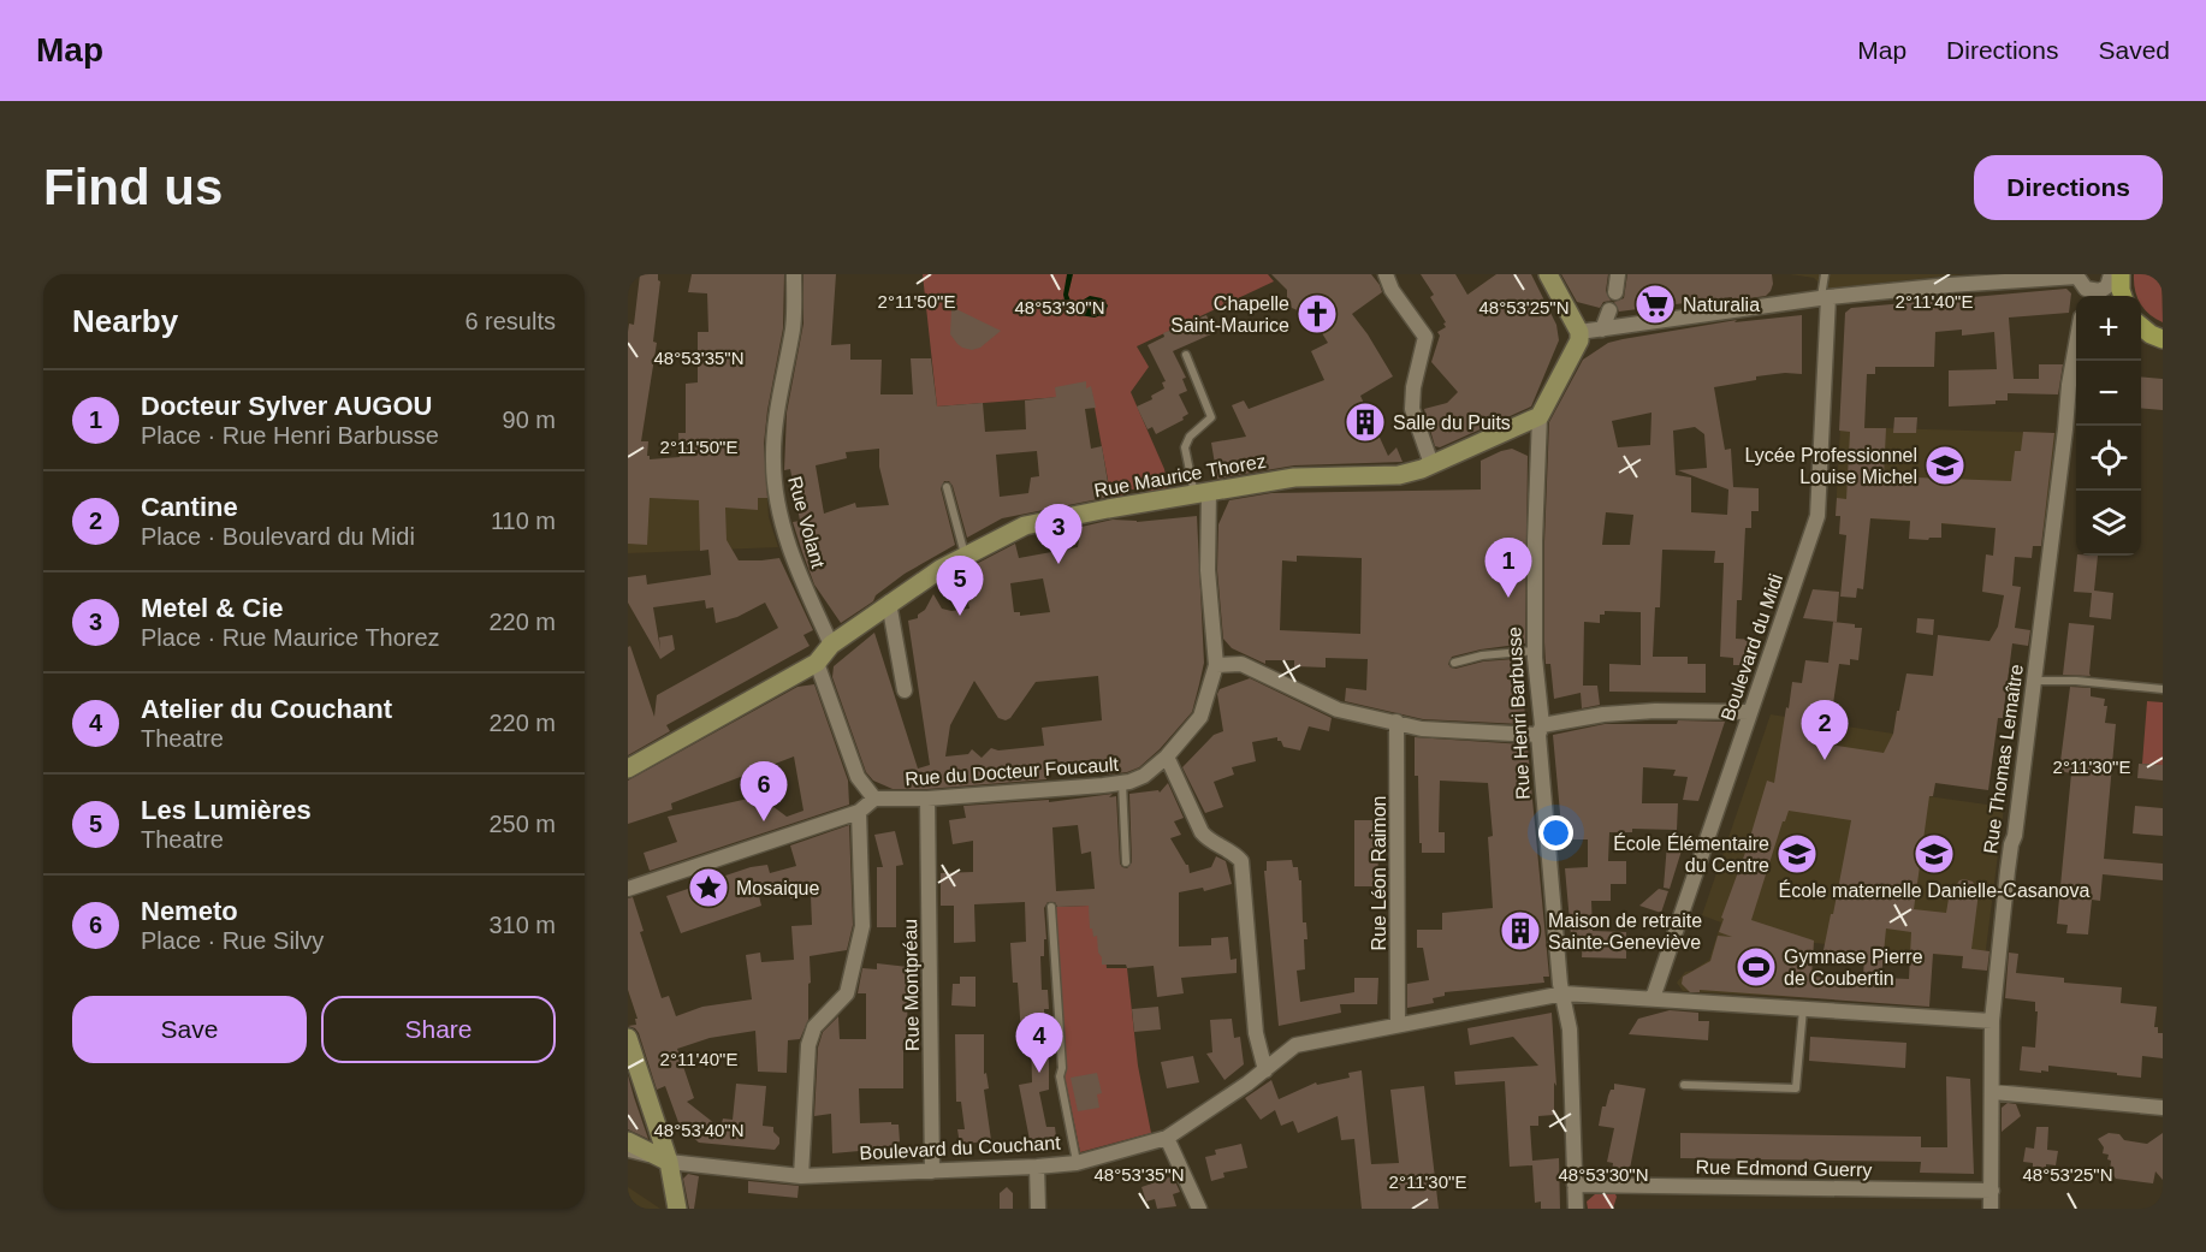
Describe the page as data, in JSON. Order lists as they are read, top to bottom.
{
  "streets": {
    "street": [
      "Rue Maurice Thorez",
      "Rue Volant",
      "Boulevard du Midi",
      "Rue Henri Barbusse",
      "Rue Thomas Lemaître",
      "Rue du Docteur Foucault",
      "Rue Léon Raimon",
      "Rue Montpréau",
      "Boulevard du Couchant",
      "Rue Edmond Guerry"
    ]
  },
  "crossings": [
    ["Rue Maurice Thorez", "Rue Volant"],
    ["Rue Maurice Thorez", "Rue Henri Barbusse"],
    ["Rue Maurice Thorez", "Rue du Docteur Foucault"],
    ["Boulevard du Midi", "Boulevard du Couchant"],
    ["Rue Henri Barbusse", "Boulevard du Couchant"],
    ["Rue Henri Barbusse", "Rue Edmond Guerry"],
    ["Rue Thomas Lemaître", "Boulevard du Couchant"],
    ["Rue Thomas Lemaître", "Rue Edmond Guerry"],
    ["Rue du Docteur Foucault", "Rue Montpréau"],
    ["Rue Léon Raimon", "Boulevard du Couchant"],
    ["Rue Montpréau", "Boulevard du Couchant"]
  ],
  "places": {
    "supermarket": ["Naturalia"],
    "church": ["Chapelle Saint-Maurice"],
    "building": ["Salle du Puits", "Maison de retraite Sainte-Geneviève"],
    "school or university": ["Lycée Professionnel Louise Michel", "École Élémentaire du Centre", "École maternelle Danielle-Casanova"],
    "place": ["Mosaique"],
    "sports": ["Gymnase Pierre de Coubertin"]
  },
  "page": {
    "header": "Map",
    "nav": ["Map", "Directions", "Saved"],
    "buttons": [
      "Directions",
      ["Save", "Share"]
    ],
    "title": "Find us",
    "heading": ["Nearby", "6 results"],
    "map_buttons": ["+", "−"],
    "list": [
      {
        "mark": "1",
        "name": "Docteur Sylver AUGOU",
        "note": "Place · Rue Henri Barbusse",
        "value": "90 m"
      },
      {
        "mark": "2",
        "name": "Cantine",
        "note": "Place · Boulevard du Midi",
        "value": "110 m"
      },
      {
        "mark": "3",
        "name": "Metel & Cie",
        "note": "Place · Rue Maurice Thorez",
        "value": "220 m"
      },
      {
        "mark": "4",
        "name": "Atelier du Couchant",
        "note": "Theatre",
        "value": "220 m"
      },
      {
        "mark": "5",
        "name": "Les Lumières",
        "note": "Theatre",
        "value": "250 m"
      },
      {
        "mark": "6",
        "name": "Nemeto",
        "note": "Place · Rue Silvy",
        "value": "310 m"
      }
    ],
    "pins": [
      "3",
      "1",
      "5",
      "2",
      "6",
      "4"
    ]
  },
  "coordinates": [
    "2°11'50\"E",
    "2°11'40\"E",
    "48°53'30\"N",
    "48°53'25\"N",
    "48°53'35\"N",
    "2°11'30\"E",
    "48°53'40\"N"
  ]
}
